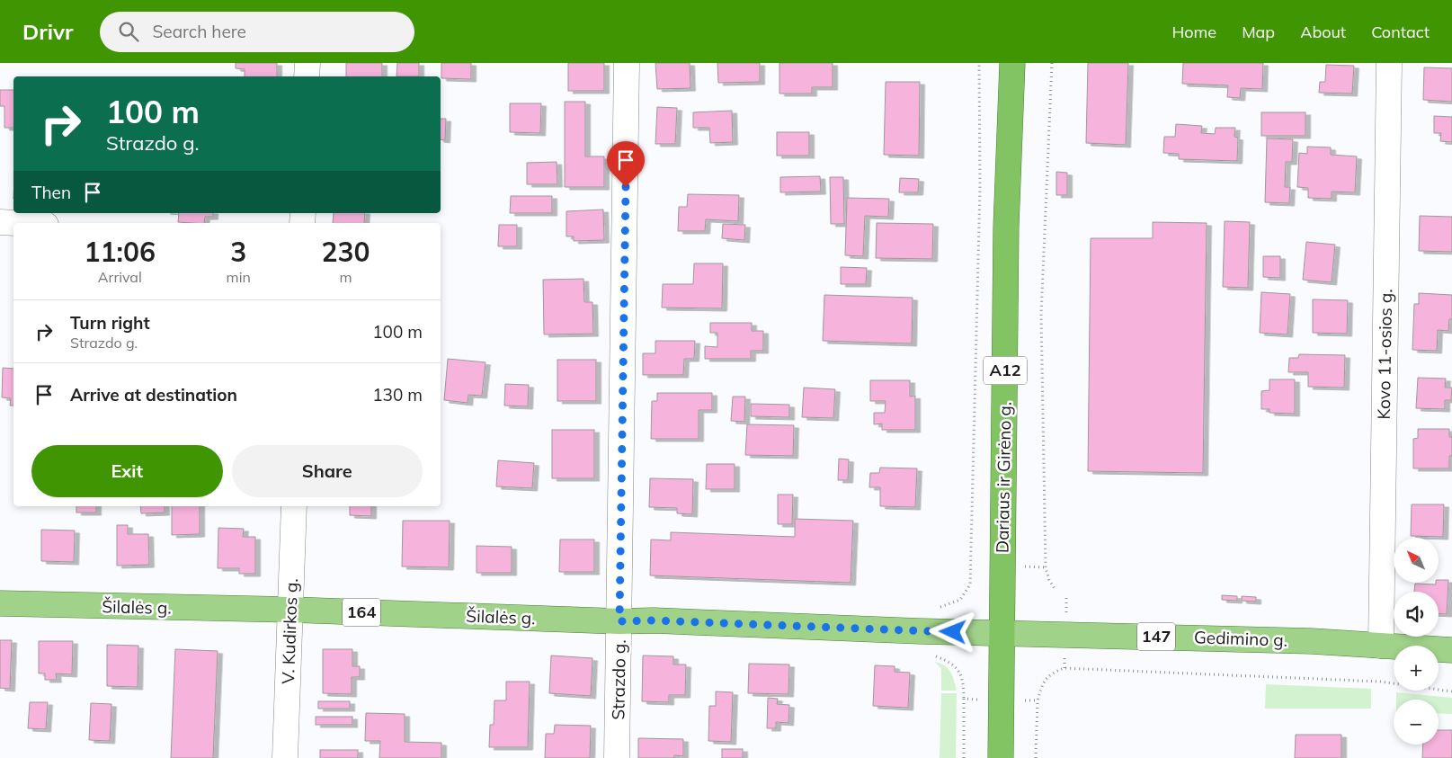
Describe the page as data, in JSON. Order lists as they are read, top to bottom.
{
  "streets": {
    "highway": ["A12", "Dariaus ir Girėno g."],
    "main road": [
      "Šilalės g.",
      "164",
      "147",
      "Gedimino g."
    ],
    "street": ["Kovo 11-osios g.", "V. Kudirkos g.", "Strazdo g."]
  },
  "crossings": [
    ["Kovo 11-osios g.", "Gedimino g."],
    ["Dariaus ir Girėno g.", "Šilalės g."],
    ["Dariaus ir Girėno g.", "Gedimino g."],
    ["Šilalės g.", "V. Kudirkos g."],
    ["Šilalės g.", "Gedimino g."],
    ["Šilalės g.", "Strazdo g."]
  ],
  "north": "top left",
  "page": {
    "header": "Drivr",
    "search": "Search here",
    "nav": [
      "Home",
      "Map",
      "About",
      "Contact"
    ],
    "turn": ["100 m", "Strazdo g."],
    "then": "Then",
    "eta": [
      "11:06",
      "Arrival",
      "3",
      "min",
      "230",
      "m"
    ],
    "list": [
      {
        "name": "Turn right",
        "note": "Strazdo g.",
        "value": "100 m"
      },
      {
        "name": "Arrive at destination",
        "value": "130 m"
      }
    ],
    "buttons": ["Exit", "Share"],
    "map_buttons": ["+", "−"]
  }
}
